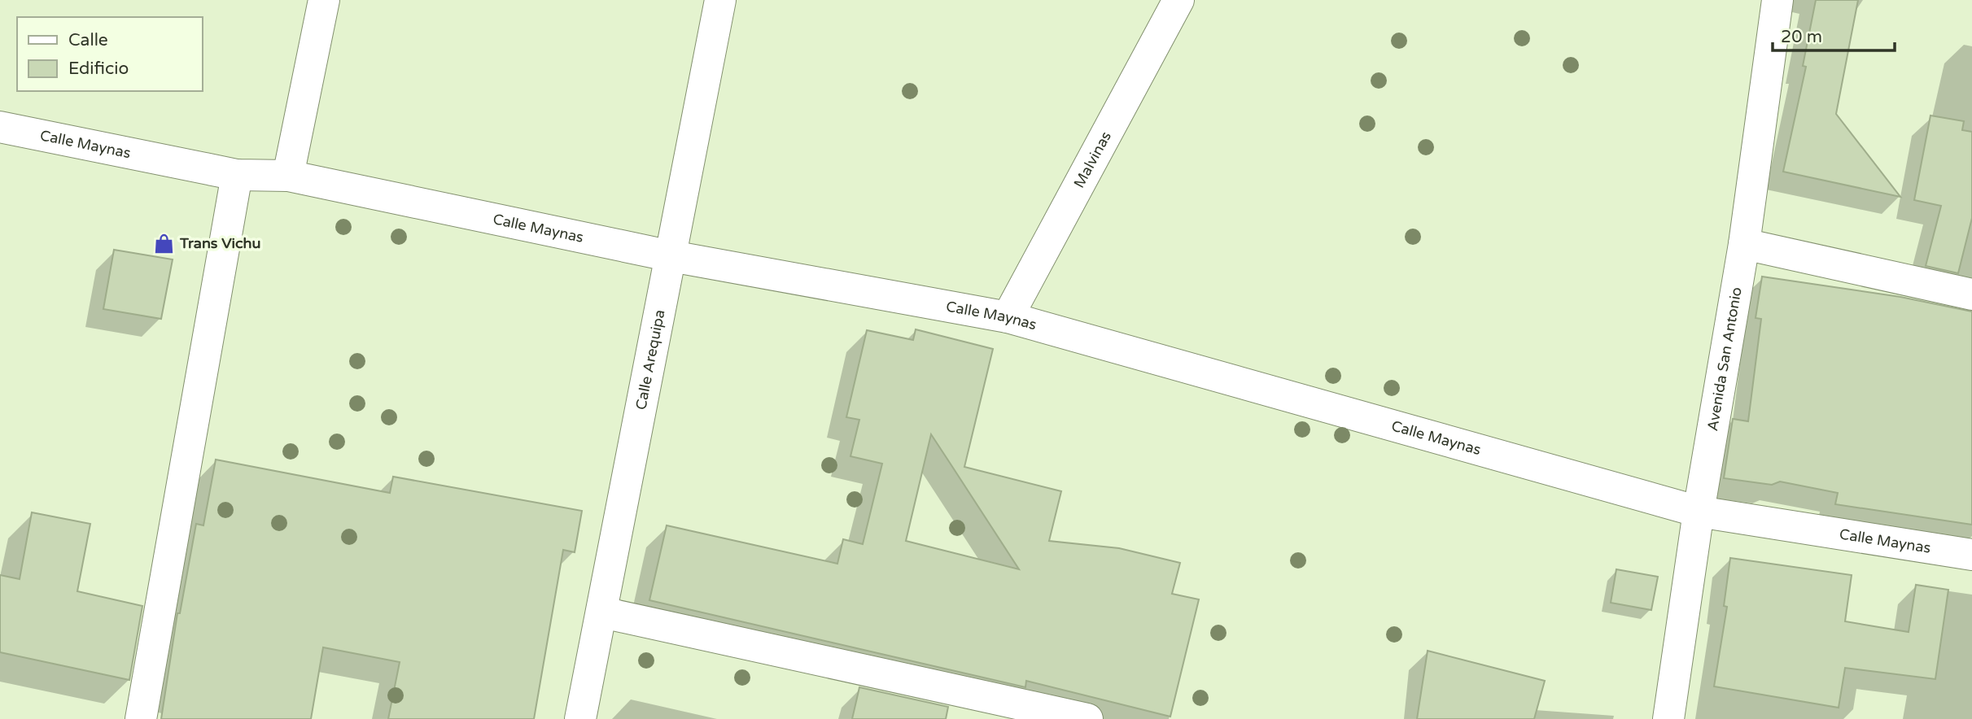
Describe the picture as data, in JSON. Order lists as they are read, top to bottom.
{
  "streets": {
    "street": [
      "Calle Maynas",
      "Malvinas",
      "Calle Arequipa",
      "Avenida San Antonio"
    ]
  },
  "crossings": [
    ["Calle Maynas", "Malvinas"],
    ["Calle Maynas", "Calle Arequipa"],
    ["Calle Maynas", "Avenida San Antonio"]
  ],
  "places": {
    "shop": ["Trans Vichu"]
  },
  "legend": ["Calle", "Edificio"],
  "scale_bar": "20 m"
}
